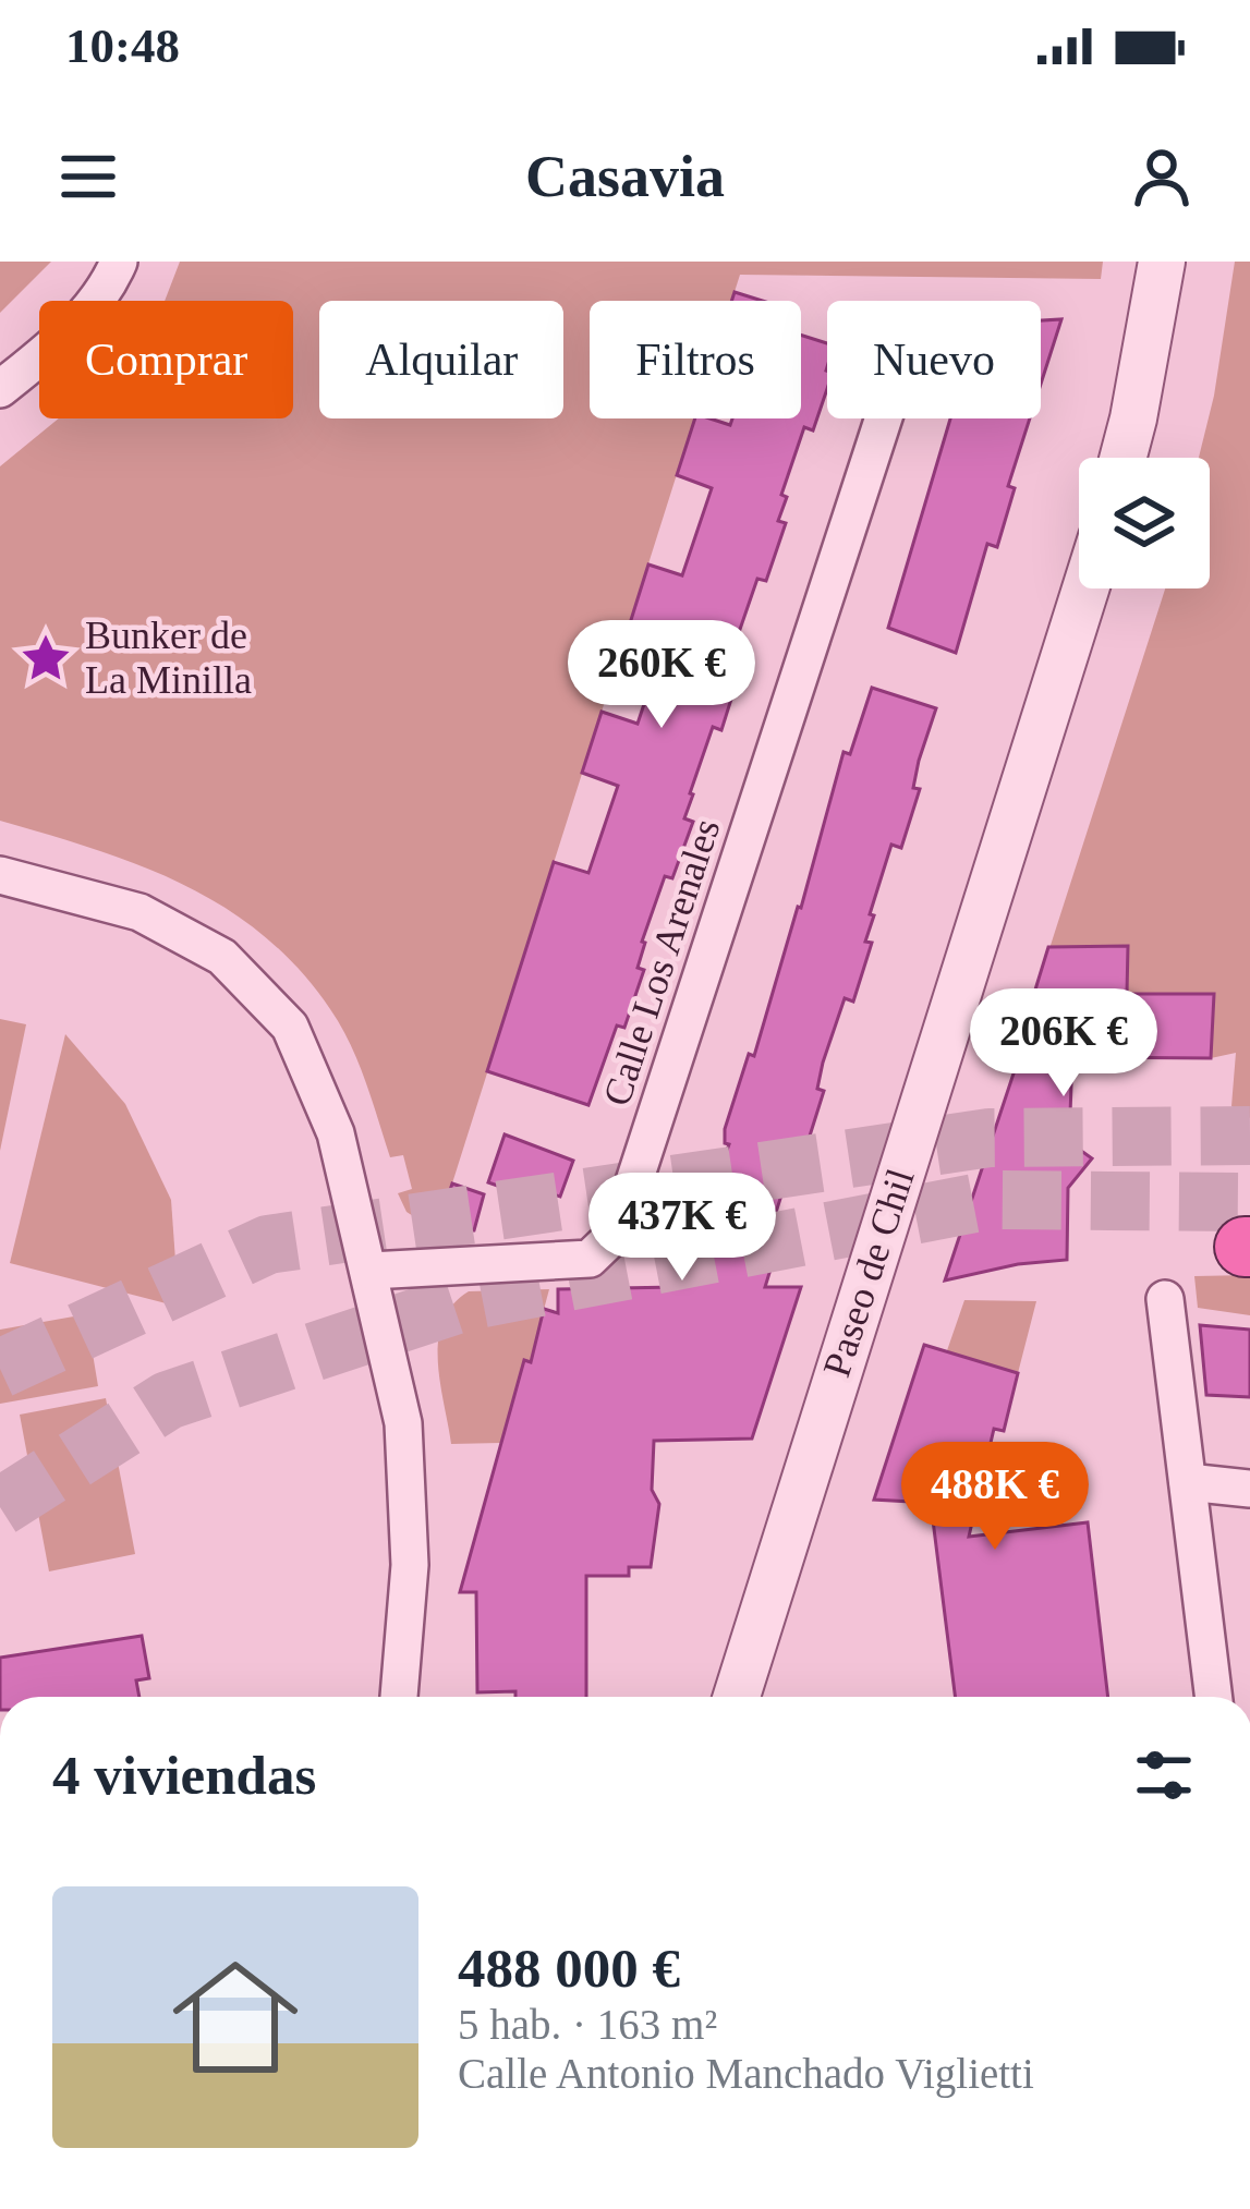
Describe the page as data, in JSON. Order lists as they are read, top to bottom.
{
  "streets": {
    "street": ["Calle Los Arenales", "Paseo de Chil"]
  },
  "places": {
    "place": ["Bunker de La Minilla"]
  },
  "page": {
    "status": "10:48",
    "header": "Casavia",
    "chip": [
      "Comprar",
      "Alquilar",
      "Filtros",
      "Nuevo"
    ],
    "price": [
      "260K €",
      "206K €",
      "437K €",
      "488K €"
    ],
    "heading": "4 viviendas",
    "list": [
      {
        "name": "488 000 €",
        "note": "5 hab. · 163 m² · Calle Antonio Manchado Viglietti"
      }
    ]
  }
}
